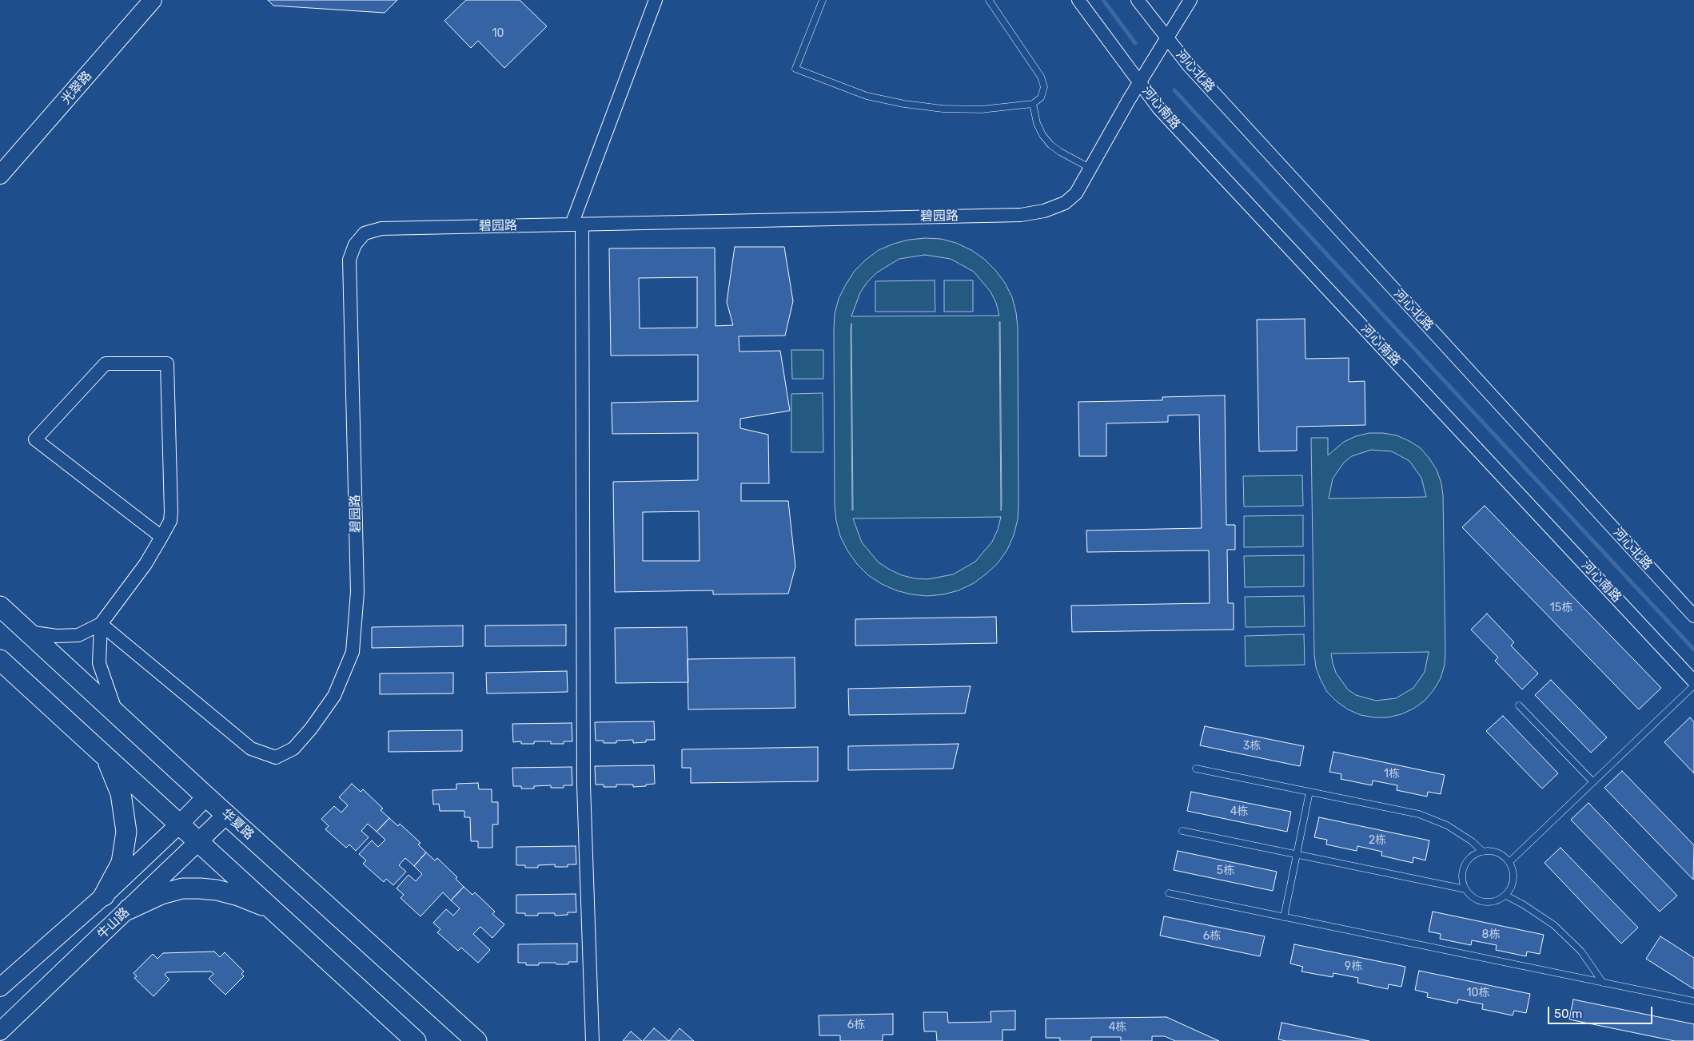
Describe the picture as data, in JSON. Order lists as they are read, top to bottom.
{
  "streets": {
    "main road": ["华夏路"],
    "street": [
      "河心北路",
      "光翠路",
      "河心南路",
      "碧园路",
      "牛山路"
    ]
  },
  "crossings": [
    ["河心北路", "碧园路"],
    ["河心南路", "碧园路"],
    ["华夏路", "牛山路"]
  ],
  "house_numbers": [
    "10",
    "15栋",
    "3栋",
    "1栋",
    "4栋",
    "2栋",
    "5栋",
    "8栋",
    "6栋",
    "9栋",
    "10栋",
    "6栋",
    "4栋"
  ],
  "scale_bar": "50 m"
}
